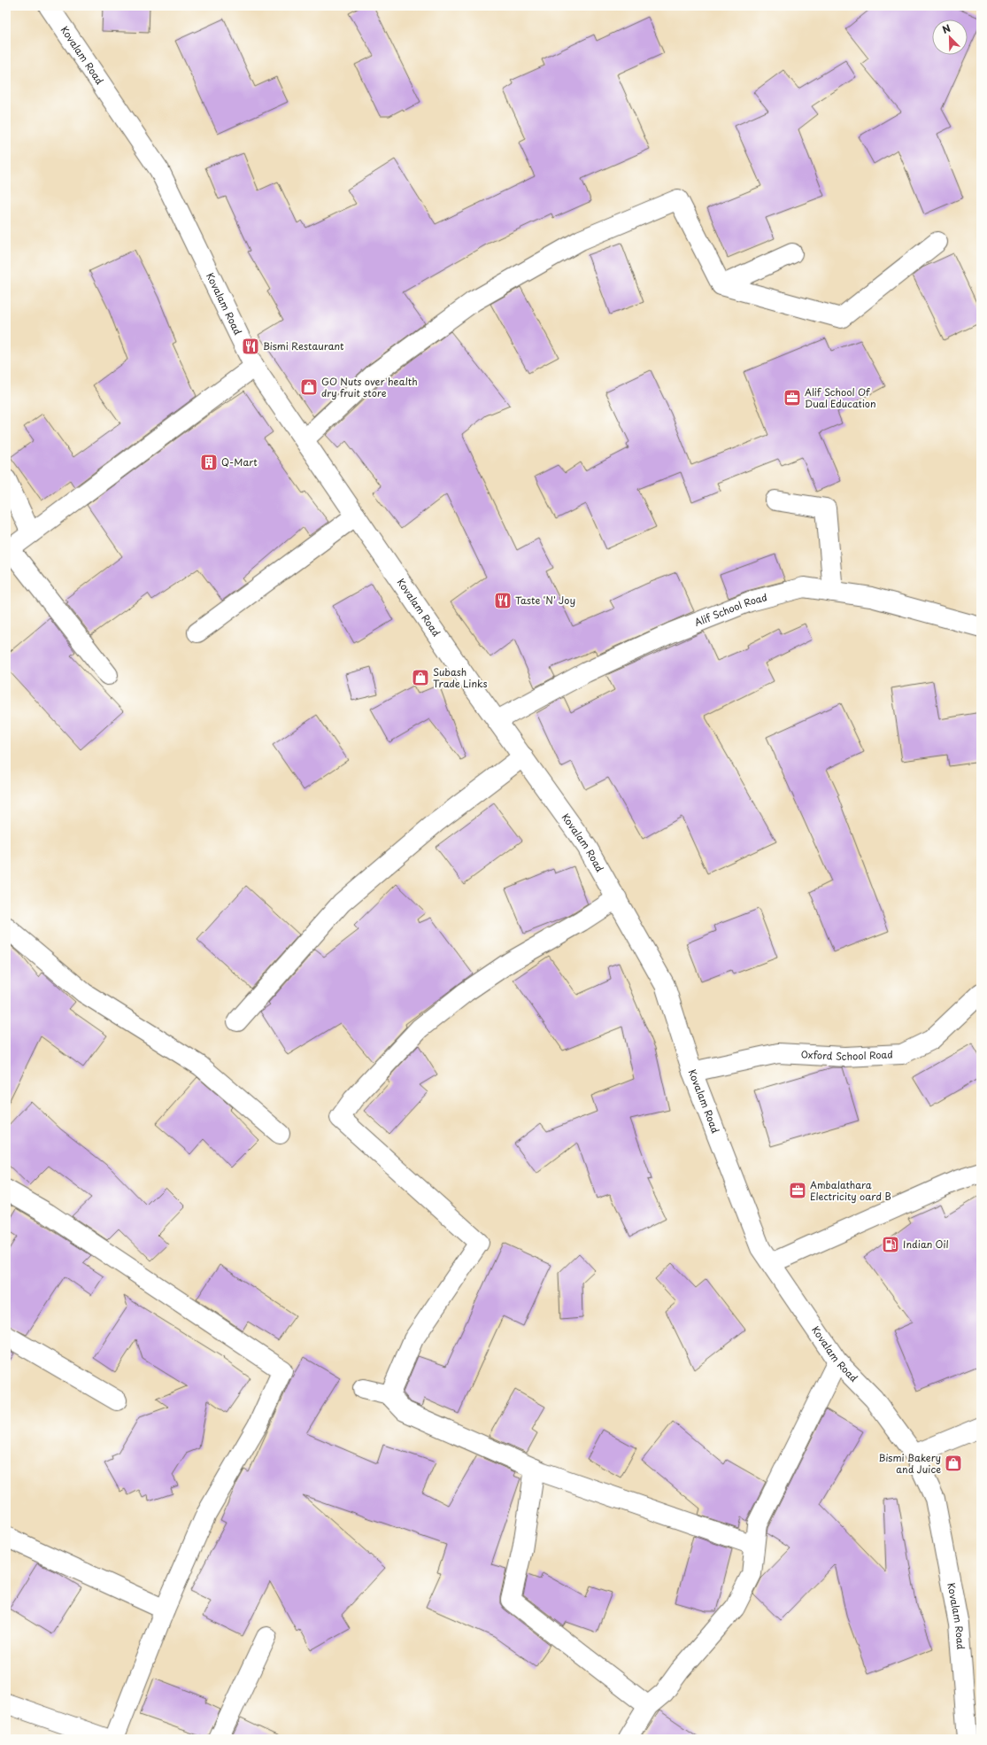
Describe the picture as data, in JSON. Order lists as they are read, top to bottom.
{
  "streets": {
    "street": ["Kovalam Road", "Alif School Road", "Oxford School Road"]
  },
  "crossings": [
    ["Kovalam Road", "Alif School Road"],
    ["Kovalam Road", "Oxford School Road"]
  ],
  "places": {
    "restaurant": ["Bismi Restaurant", "Taste 'N' Joy"],
    "shop": ["GO Nuts over health dry fruit store", "Subash Trade Links", "Bismi Bakery and Juice"],
    "office": ["Alif School Of Dual Education", "Ambalathara Electricity oard B"],
    "building": ["Q-Mart"],
    "fuel station": ["Indian Oil"]
  },
  "north": "top left"
}
